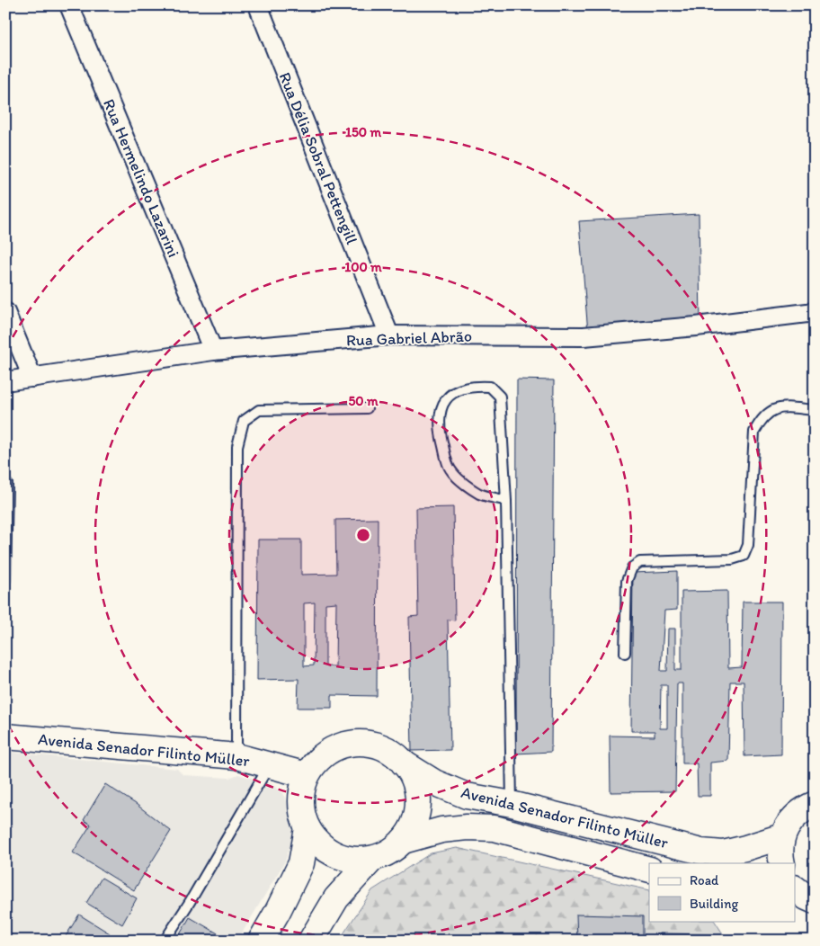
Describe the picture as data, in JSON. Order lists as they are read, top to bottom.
{
  "streets": {
    "main road": ["Avenida Senador Filinto Müller"],
    "street": ["Rua Délia Sobral Pettengill", "Rua Hermelindo Lazarini", "Rua Gabriel Abrão"]
  },
  "crossings": [
    ["Rua Délia Sobral Pettengill", "Rua Gabriel Abrão"],
    ["Rua Hermelindo Lazarini", "Rua Gabriel Abrão"]
  ],
  "legend": ["Road", "Building"],
  "rings": ["150 m", "100 m", "50 m"]
}
